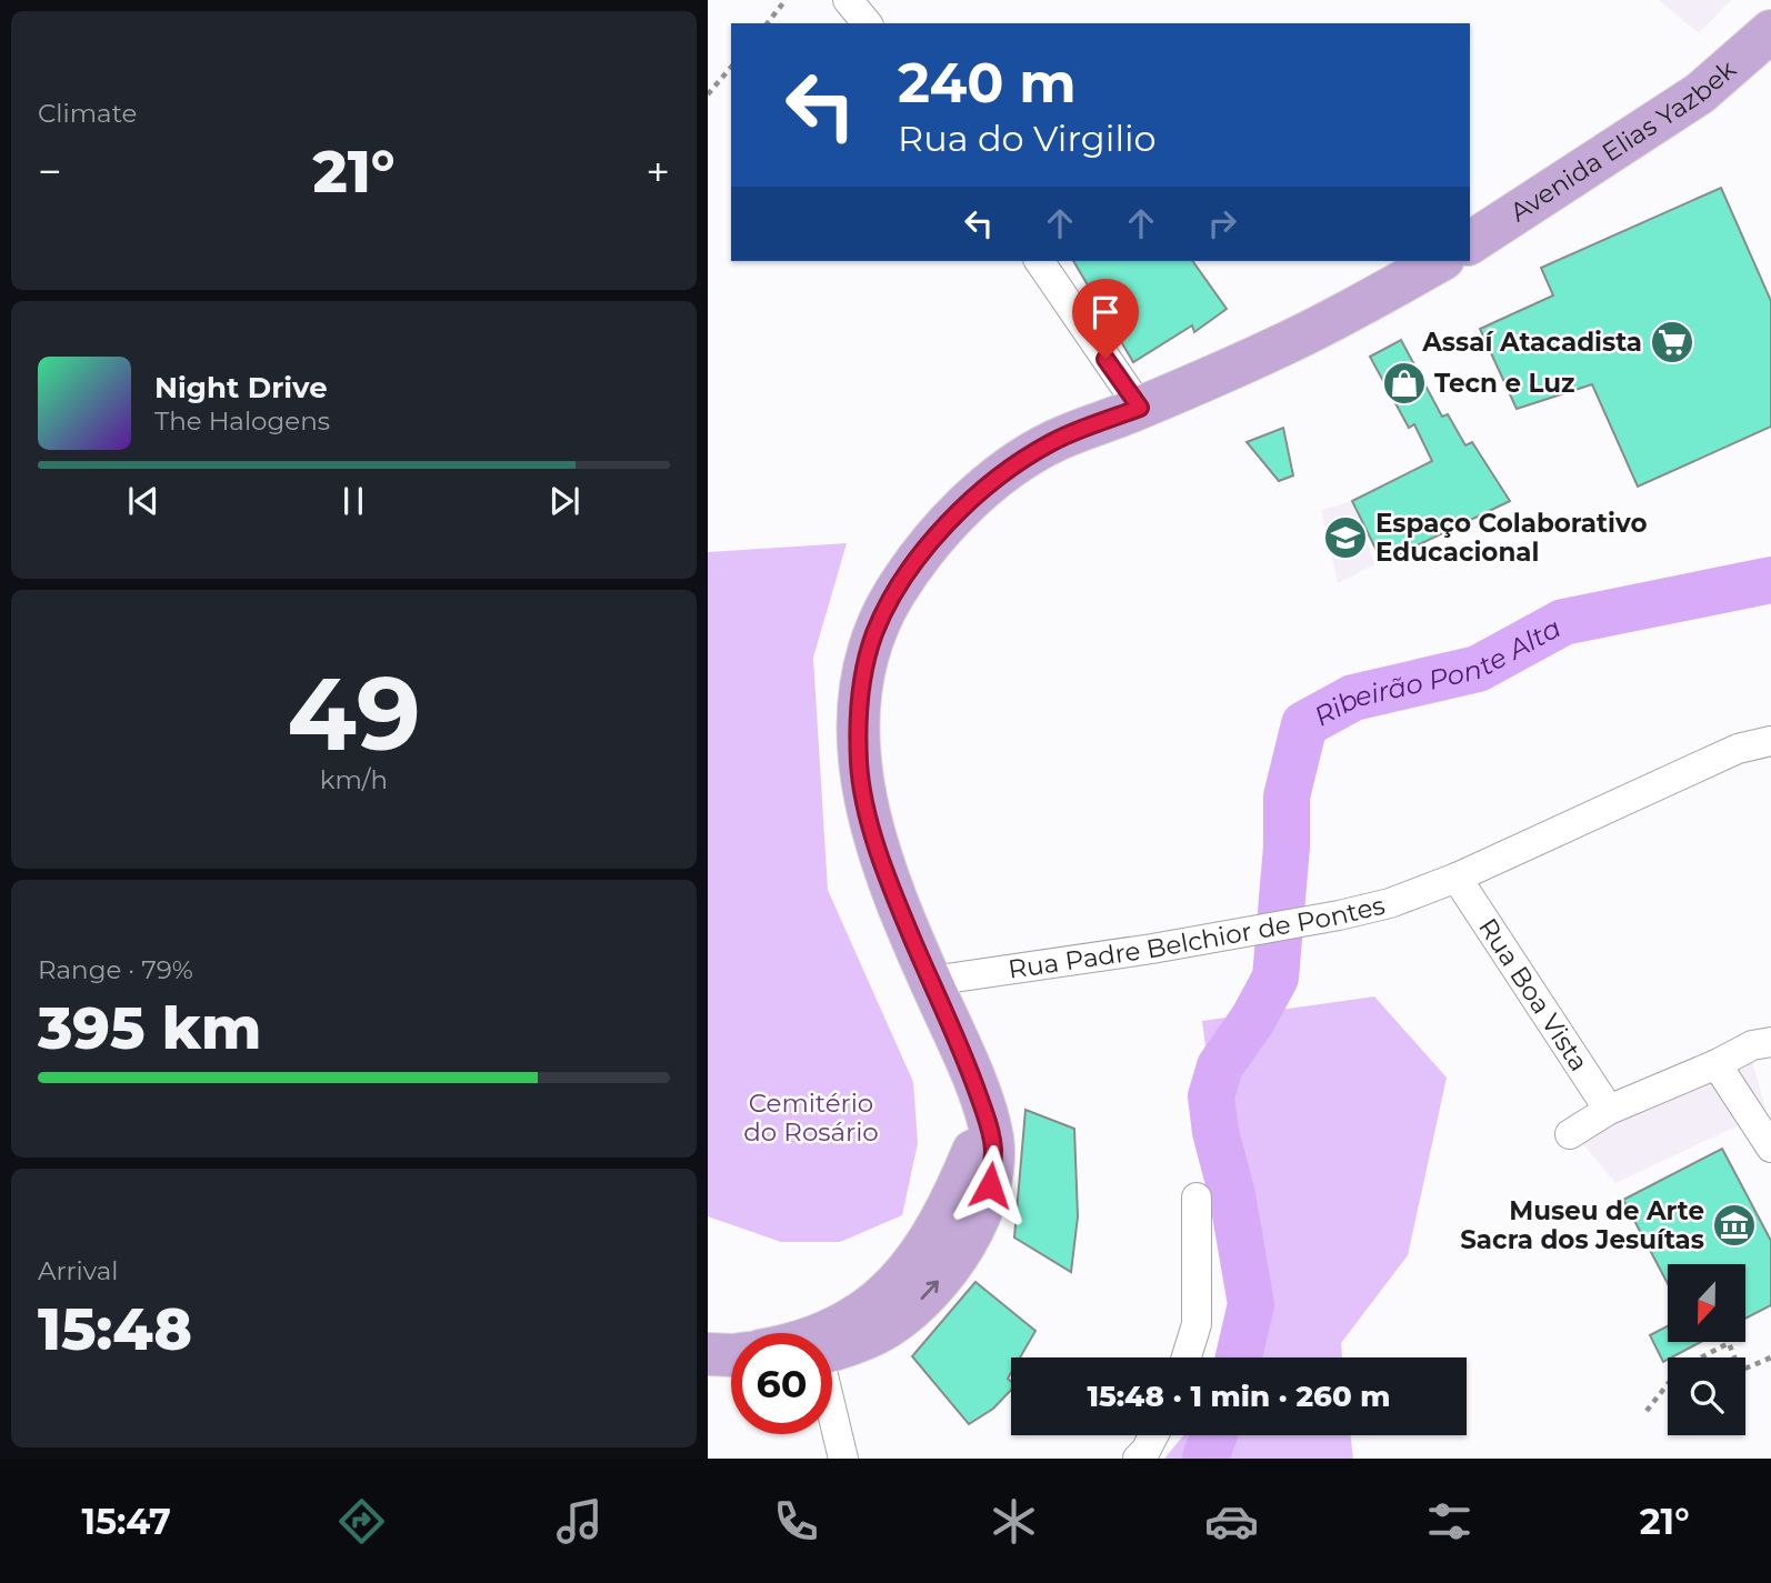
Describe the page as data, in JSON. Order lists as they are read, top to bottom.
{
  "streets": {
    "main road": ["Avenida Elias Yazbek"],
    "street": ["Rua Padre Belchior de Pontes", "Rua Boa Vista"]
  },
  "crossings": [
    ["Rua Padre Belchior de Pontes", "Rua Boa Vista"]
  ],
  "water": ["Ribeirão Ponte Alta"],
  "parks": ["Cemitério do Rosário"],
  "places": {
    "supermarket": ["Assaí Atacadista"],
    "shop": ["Tecn e Luz"],
    "school or university": ["Espaço Colaborativo Educacional"],
    "museum": ["Museu de Arte Sacra dos Jesuítas"]
  },
  "north": "bottom",
  "page": {
    "tile": [
      "Climate",
      ["49", "km/h"],
      ["Range · 79%", "395 km"],
      ["Arrival", "15:48"]
    ],
    "turn": ["240 m", "Rua do Virgilio"],
    "heat": ["−", "21°", "+"],
    "song": ["Night Drive", "The Halogens"],
    "limit": "60",
    "trip": "15:48 · 1 min · 260 m",
    "tabs": ["15:47", "21°"]
  }
}
